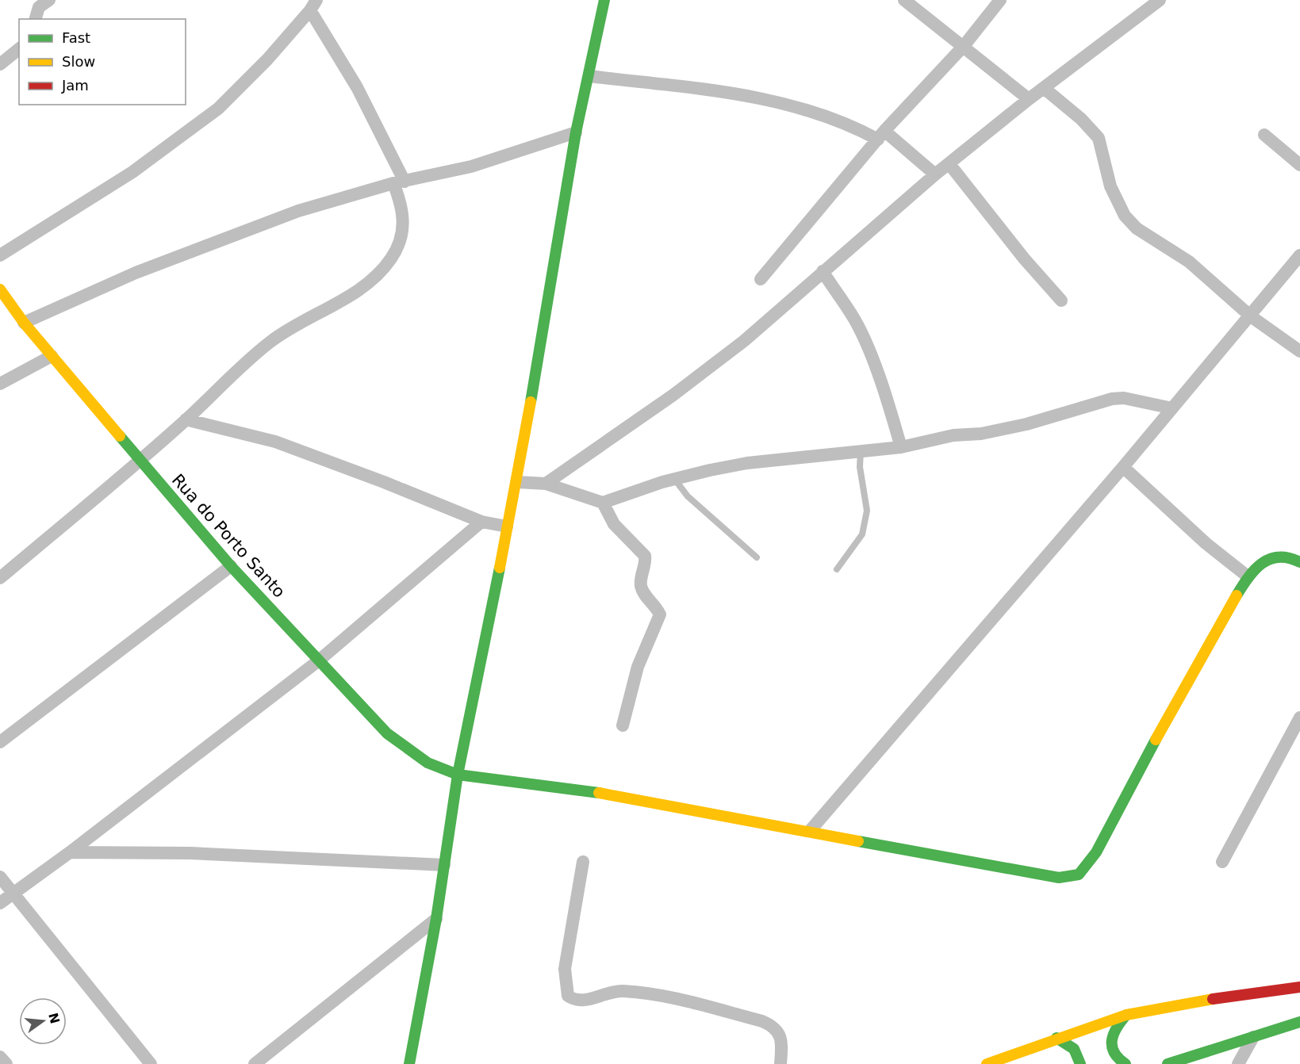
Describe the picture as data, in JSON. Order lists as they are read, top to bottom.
{
  "streets": {
    "street": ["Rua do Porto Santo"]
  },
  "legend": ["Fast", "Slow", "Jam"],
  "north": "right"
}
